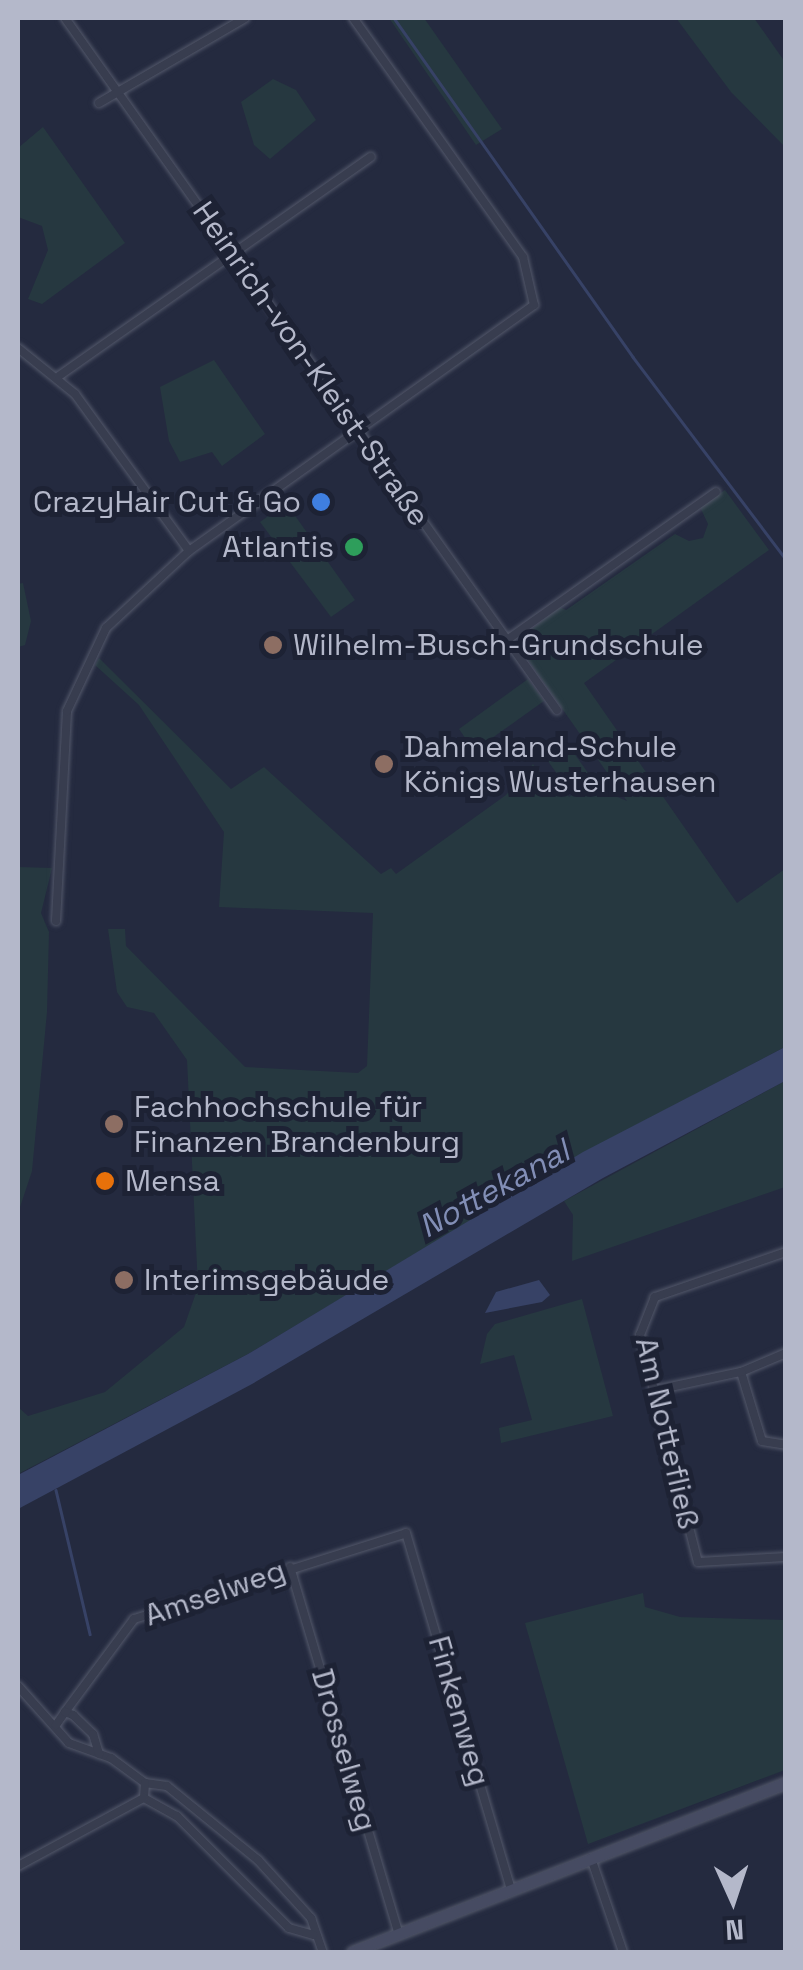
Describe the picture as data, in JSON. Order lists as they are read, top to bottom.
{
  "streets": {
    "street": [
      "Heinrich-von-Kleist-Straße",
      "Am Nottefließ",
      "Amselweg",
      "Finkenweg",
      "Drosselweg"
    ]
  },
  "crossings": [
    ["Amselweg", "Finkenweg"],
    ["Amselweg", "Drosselweg"]
  ],
  "water": ["Nottekanal"],
  "places": [
    "CrazyHair Cut & Go",
    "Atlantis",
    "Wilhelm-Busch-Grundschule",
    "Dahmeland-Schule Königs Wusterhausen",
    "Fachhochschule für Finanzen Brandenburg",
    "Mensa",
    "Interimsgebäude"
  ],
  "north": "bottom"
}
